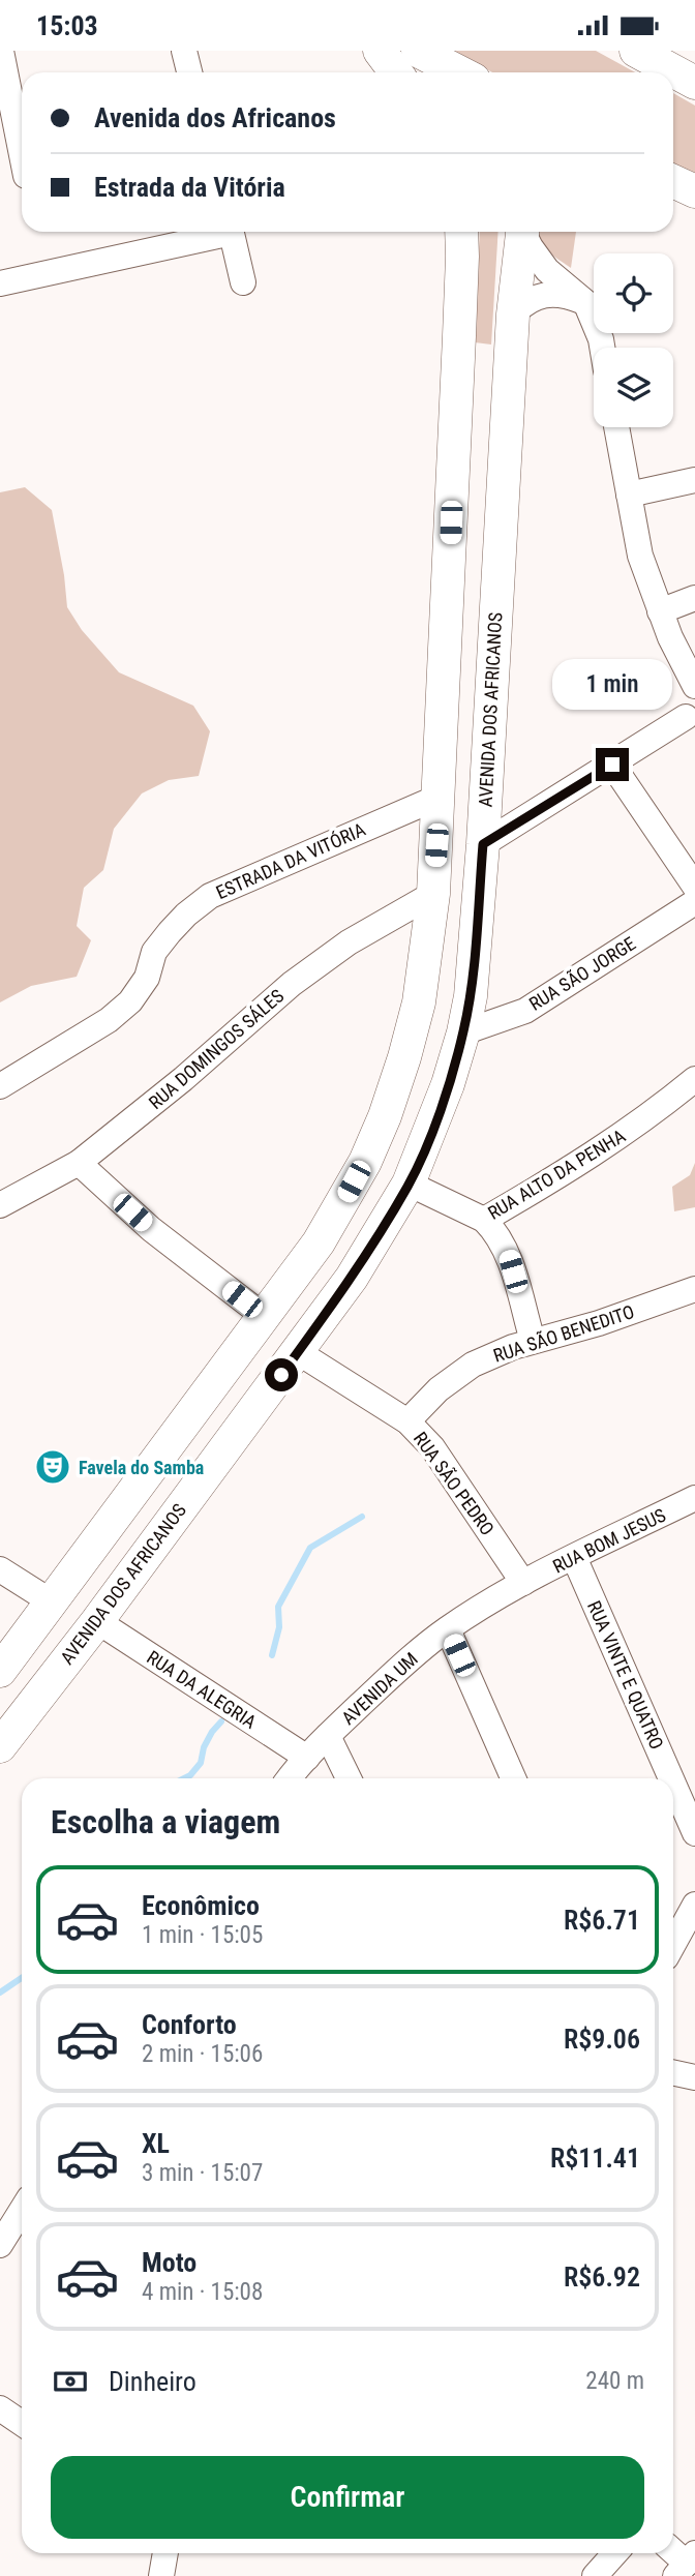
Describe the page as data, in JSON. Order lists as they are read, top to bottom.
{
  "streets": {
    "main road": ["AVENIDA DOS AFRICANOS"],
    "street": [
      "ESTRADA DA VITÓRIA",
      "RUA SÃO JORGE",
      "RUA DOMINGOS SÁLES",
      "RUA ALTO DA PENHA",
      "RUA SÃO BENEDITO",
      "RUA SÃO PEDRO",
      "RUA BOM JESUS",
      "RUA VINTE E QUATRO",
      "AVENIDA UM",
      "RUA DA ALEGRIA"
    ]
  },
  "crossings": [
    ["AVENIDA DOS AFRICANOS", "RUA SÃO JORGE"],
    ["AVENIDA DOS AFRICANOS", "RUA ALTO DA PENHA"],
    ["AVENIDA DOS AFRICANOS", "RUA SÃO PEDRO"],
    ["AVENIDA DOS AFRICANOS", "RUA DA ALEGRIA"],
    ["RUA SÃO BENEDITO", "RUA SÃO PEDRO"],
    ["RUA SÃO PEDRO", "RUA BOM JESUS"],
    ["RUA SÃO PEDRO", "AVENIDA UM"],
    ["RUA BOM JESUS", "RUA VINTE E QUATRO"],
    ["RUA BOM JESUS", "AVENIDA UM"],
    ["AVENIDA UM", "RUA DA ALEGRIA"]
  ],
  "places": {
    "theatre": ["Favela do Samba"]
  },
  "page": {
    "status": "15:03",
    "banner": ["Avenida dos Africanos", "Estrada da Vitória"],
    "bubble": "1 min",
    "heading": "Escolha a viagem",
    "list": [
      {
        "name": "Econômico",
        "note": "1 min · 15:05",
        "value": "R$6.71"
      },
      {
        "name": "Conforto",
        "note": "2 min · 15:06",
        "value": "R$9.06"
      },
      {
        "name": "XL",
        "note": "3 min · 15:07",
        "value": "R$11.41"
      },
      {
        "name": "Moto",
        "note": "4 min · 15:08",
        "value": "R$6.92"
      }
    ],
    "pay": ["Dinheiro", "240 m"],
    "buttons": "Confirmar"
  }
}
